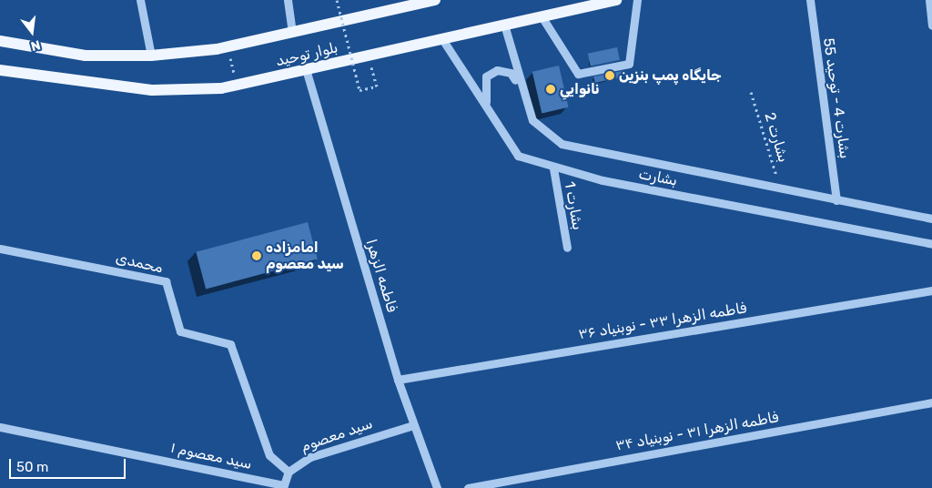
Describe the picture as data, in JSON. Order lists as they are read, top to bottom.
{
  "streets": {
    "main road": ["بلوار توحید"],
    "street": [
      "بشارت 4 - توحید 55",
      "بشارت",
      "بشارت 1",
      "محمدی",
      "فاطمه الزهرا",
      "فاطمه الزهرا ۳۳ - نوبنیاد ۳۶",
      "فاطمه الزهرا ۳۱ - نوبنیاد ۳۴",
      "سید معصوم",
      "سید معصوم ۱"
    ],
    "path": ["بشارت 2"]
  },
  "crossings": [
    ["بلوار توحید", "بشارت"],
    ["بلوار توحید", "فاطمه الزهرا"],
    ["بشارت 4 - توحید 55", "بشارت"],
    ["بشارت 2", "بشارت"],
    ["بشارت", "بشارت 1"],
    ["محمدی", "سید معصوم"],
    ["فاطمه الزهرا", "فاطمه الزهرا ۳۳ - نوبنیاد ۳۶"],
    ["فاطمه الزهرا", "سید معصوم"]
  ],
  "places": ["جایگاه پمپ بنزین", "نانواییِ", "امامزاده سید معصوم"],
  "scale_bar": "50 m",
  "north": "bottom"
}
